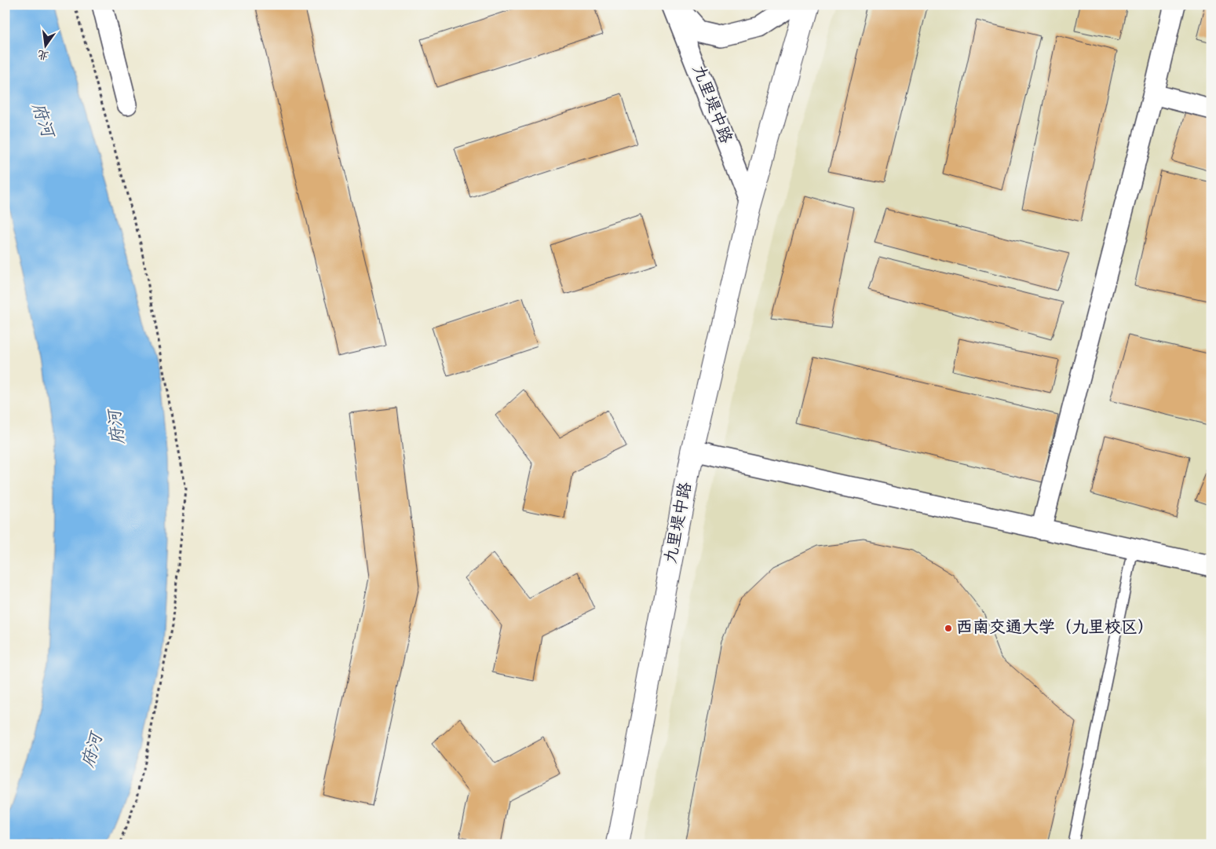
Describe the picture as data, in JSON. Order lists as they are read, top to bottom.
{
  "streets": {
    "street": ["九里堤中路"]
  },
  "water": ["府河"],
  "places": ["西南交通大学（九里校区）"],
  "north": "bottom"
}
